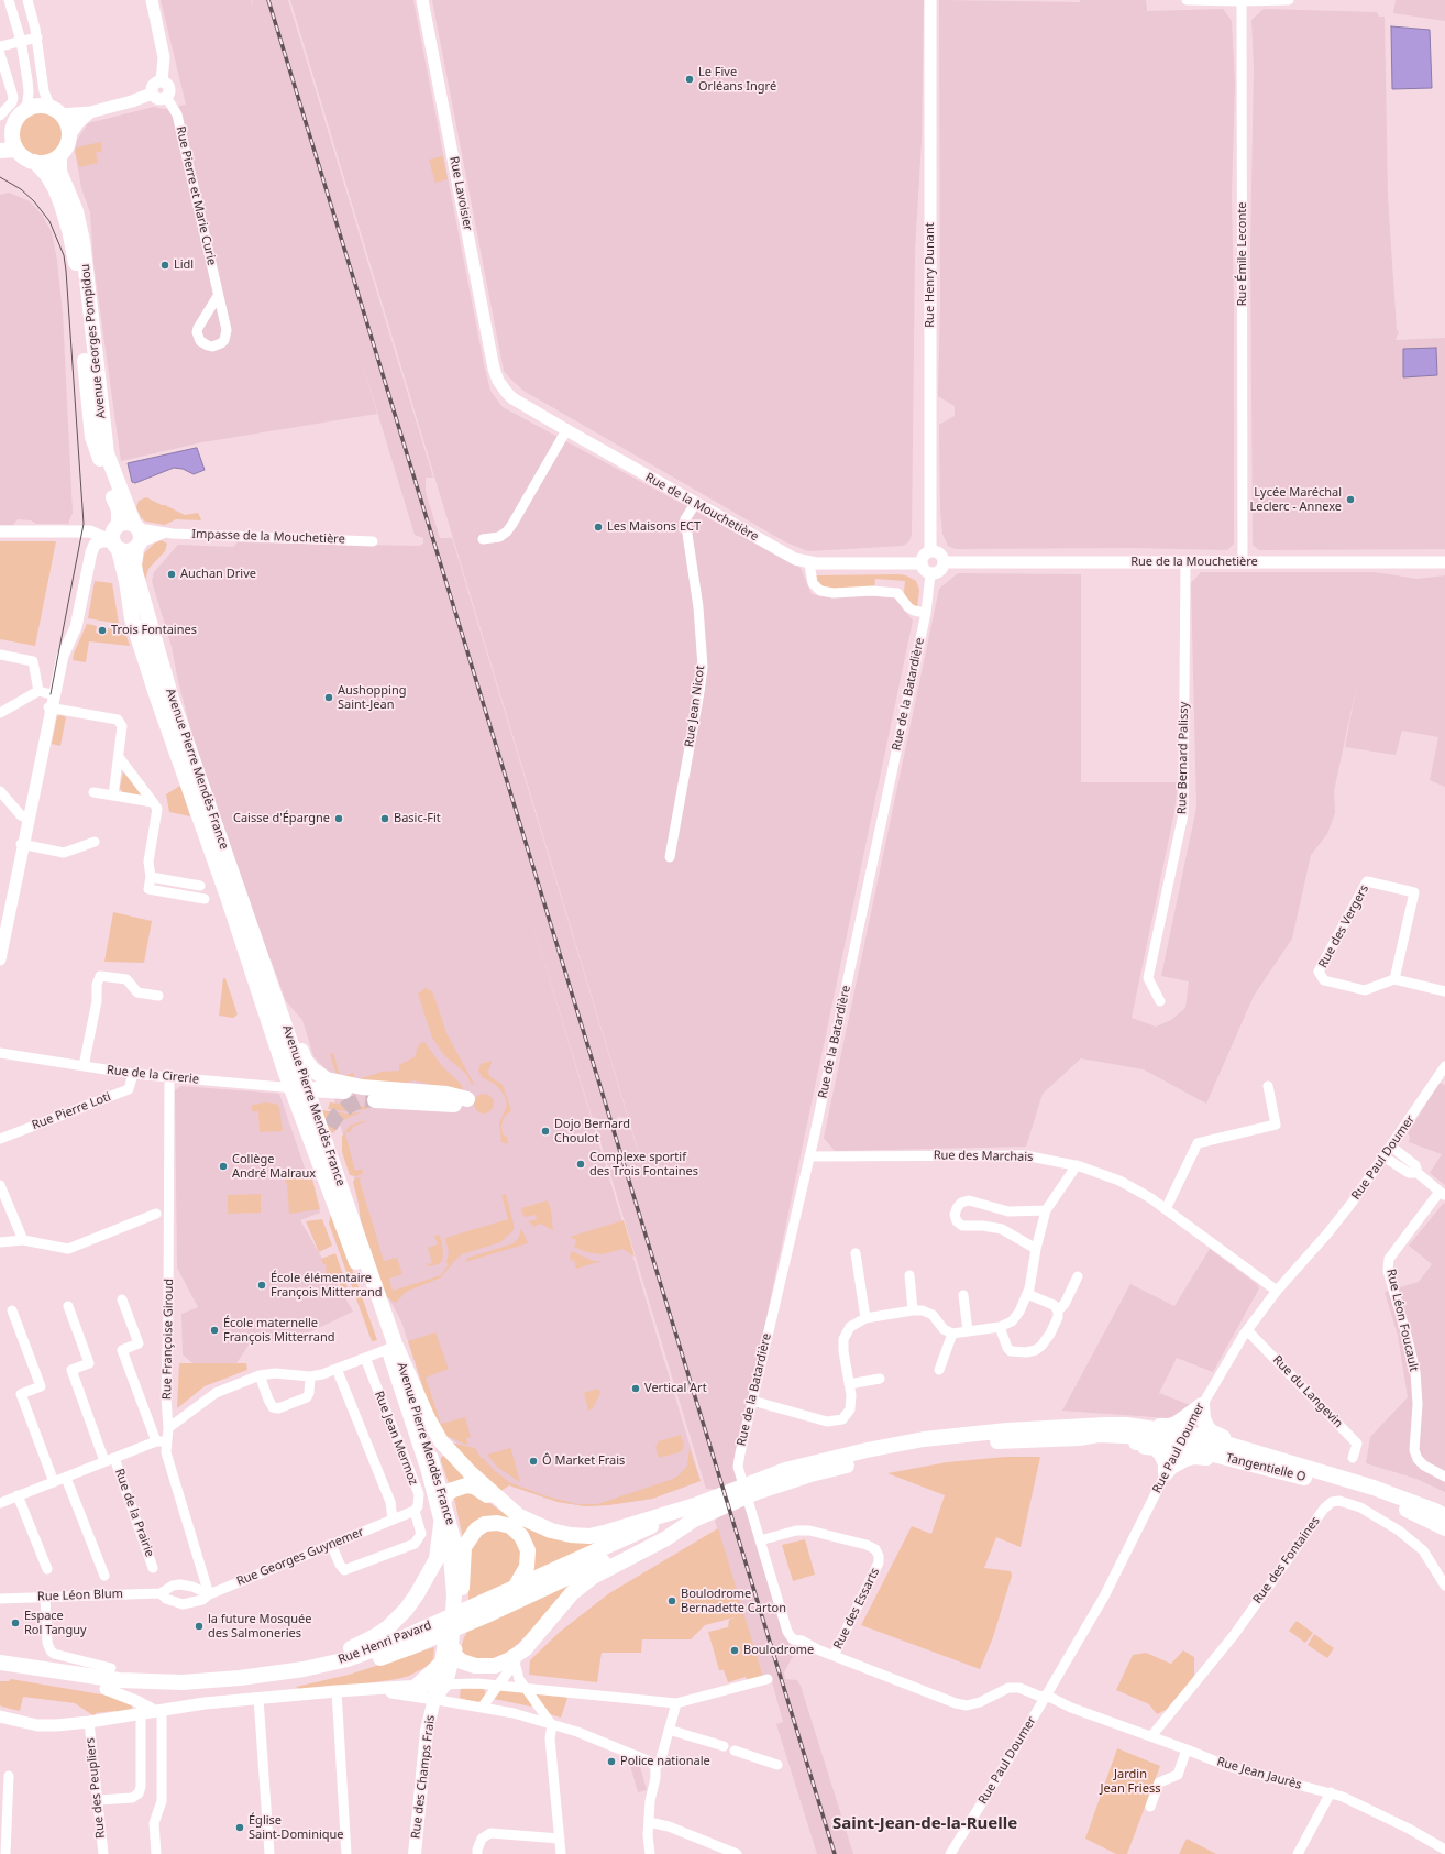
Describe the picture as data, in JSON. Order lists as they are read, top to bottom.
{
  "streets": {
    "main road": [
      "Avenue Georges Pompidou",
      "Avenue Pierre Mendès France",
      "Tangentielle O",
      "Rue Henri Pavard",
      "Rue des Champs Frais"
    ],
    "street": [
      "Rue Lavoisier",
      "Rue Pierre et Marie Curie",
      "Rue Émile Leconte",
      "Rue Henry Dunant",
      "Rue de la Mouchetière",
      "Impasse de la Mouchetière",
      "Rue de la Batardière",
      "Rue Jean Nicot",
      "Rue Bernard Palissy",
      "Rue des Vergers",
      "Rue de la Cirerie",
      "Rue Pierre Loti",
      "Rue des Marchais",
      "Rue Paul Doumer",
      "Rue Léon Foucault",
      "Rue Françoise Giroud",
      "Rue du Langevin",
      "Rue Jean Mermoz",
      "Rue de la Prairie",
      "Rue Georges Guynemer",
      "Rue des Fontaines",
      "Rue Léon Blum",
      "Rue des Essarts",
      "Rue Jean Jaurès",
      "Rue des Peupliers"
    ]
  },
  "crossings": [
    ["Rue Lavoisier", "Rue de la Mouchetière"],
    ["Rue Émile Leconte", "Rue de la Mouchetière"],
    ["Rue Henry Dunant", "Rue de la Mouchetière"],
    ["Rue Henry Dunant", "Rue de la Batardière"],
    ["Avenue Georges Pompidou", "Impasse de la Mouchetière"],
    ["Avenue Georges Pompidou", "Avenue Pierre Mendès France"],
    ["Rue de la Mouchetière", "Rue de la Batardière"],
    ["Rue de la Mouchetière", "Rue Jean Nicot"],
    ["Rue de la Mouchetière", "Rue Bernard Palissy"],
    ["Impasse de la Mouchetière", "Avenue Pierre Mendès France"],
    ["Rue de la Batardière", "Rue des Marchais"],
    ["Rue de la Batardière", "Rue des Essarts"],
    ["Rue de la Batardière", "Rue Jean Jaurès"],
    ["Avenue Pierre Mendès France", "Rue de la Cirerie"],
    ["Rue de la Cirerie", "Rue Pierre Loti"],
    ["Rue de la Cirerie", "Rue Françoise Giroud"],
    ["Rue des Marchais", "Rue Paul Doumer"],
    ["Rue Paul Doumer", "Rue du Langevin"],
    ["Rue Paul Doumer", "Tangentielle O"],
    ["Rue Paul Doumer", "Rue Jean Jaurès"],
    ["Rue Françoise Giroud", "Rue de la Prairie"],
    ["Rue Françoise Giroud", "Rue Georges Guynemer"],
    ["Rue Françoise Giroud", "Rue Léon Blum"],
    ["Rue Jean Mermoz", "Rue Georges Guynemer"],
    ["Rue Georges Guynemer", "Rue Léon Blum"],
    ["Rue des Fontaines", "Rue Jean Jaurès"],
    ["Rue des Essarts", "Rue Jean Jaurès"]
  ],
  "districts": ["Saint-Jean-de-la-Ruelle"],
  "parks": ["Jardin Jean Friess"],
  "places": [
    "Le Five Orléans Ingré",
    "Lidl",
    "Lycée Maréchal Leclerc - Annexe",
    "Les Maisons ECT",
    "Auchan Drive",
    "Trois Fontaines",
    "Aushopping Saint-Jean",
    "Caisse d'Épargne",
    "Basic-Fit",
    "Dojo Bernard Choulot",
    "Complexe sportif des Trois Fontaines",
    "Collège André Malraux",
    "École élémentaire François Mitterrand",
    "École maternelle François Mitterrand",
    "Vertical Art",
    "Ô Market Frais",
    "Boulodrome Bernadette Carton",
    "Espace Rol Tanguy",
    "la future Mosquée des Salmoneries",
    "Boulodrome",
    "Police nationale",
    "Église Saint-Dominique"
  ]
}
